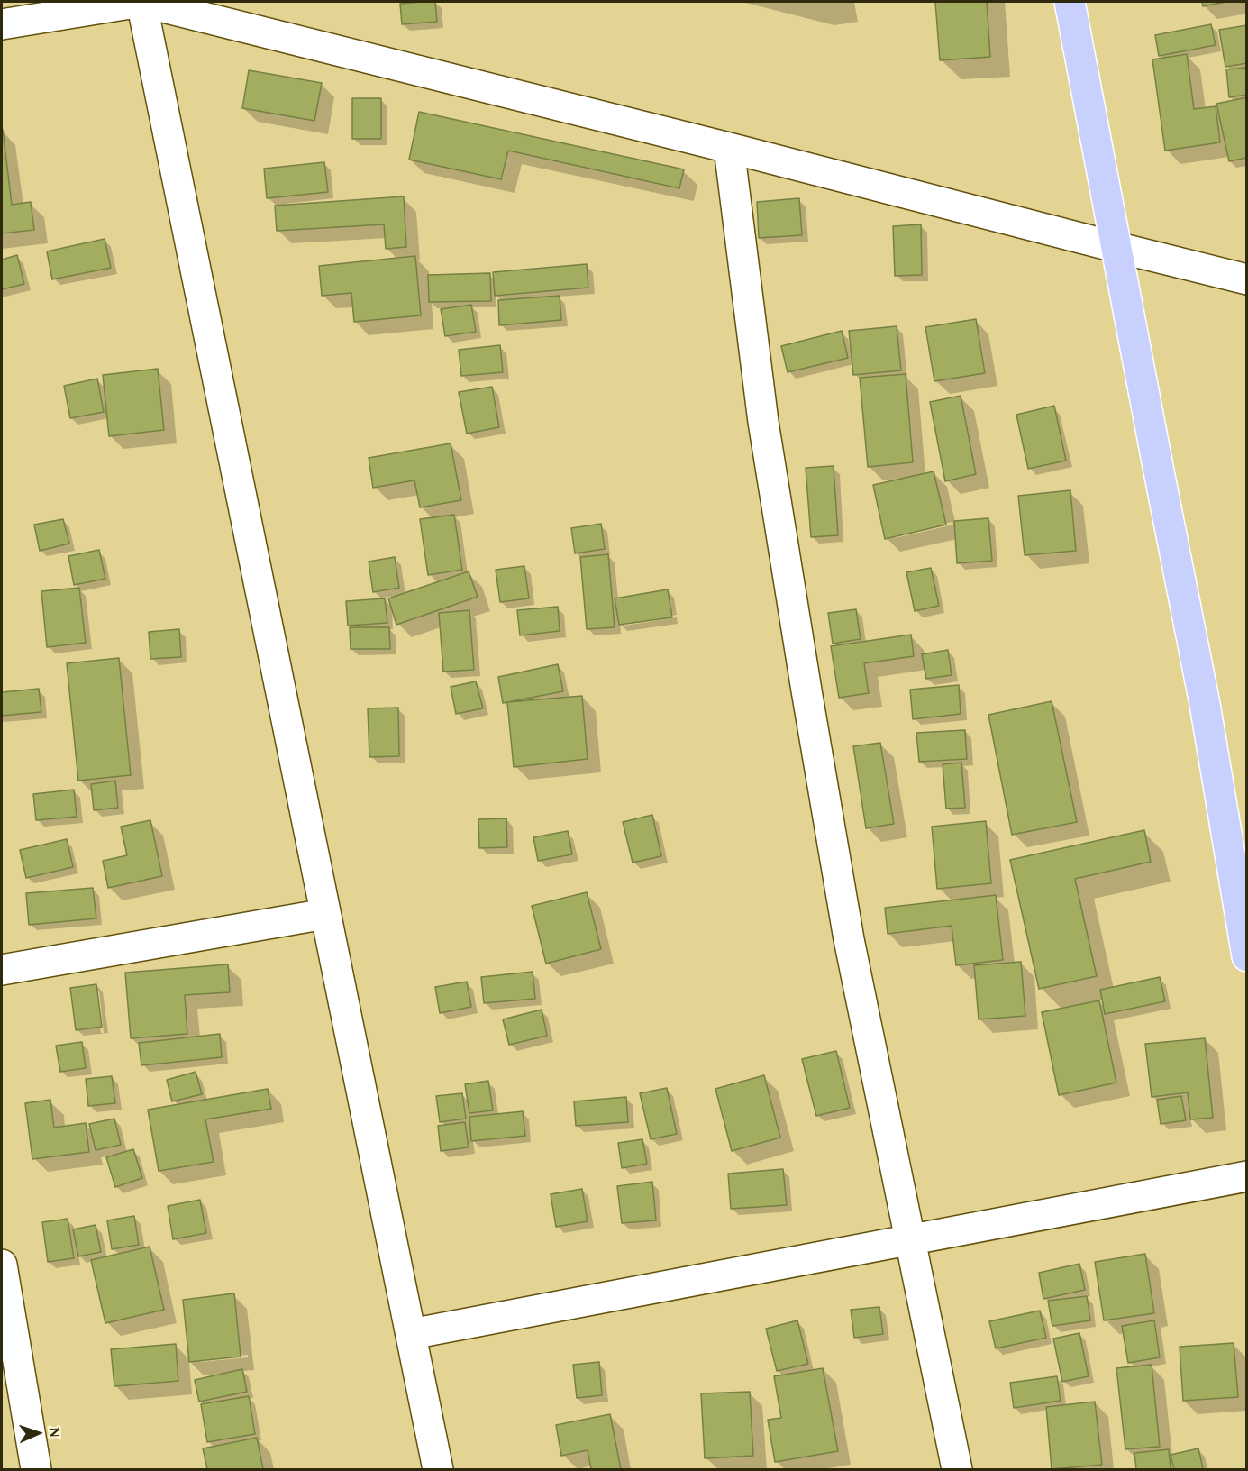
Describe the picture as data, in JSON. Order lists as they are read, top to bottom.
{
  "north": "right"
}
